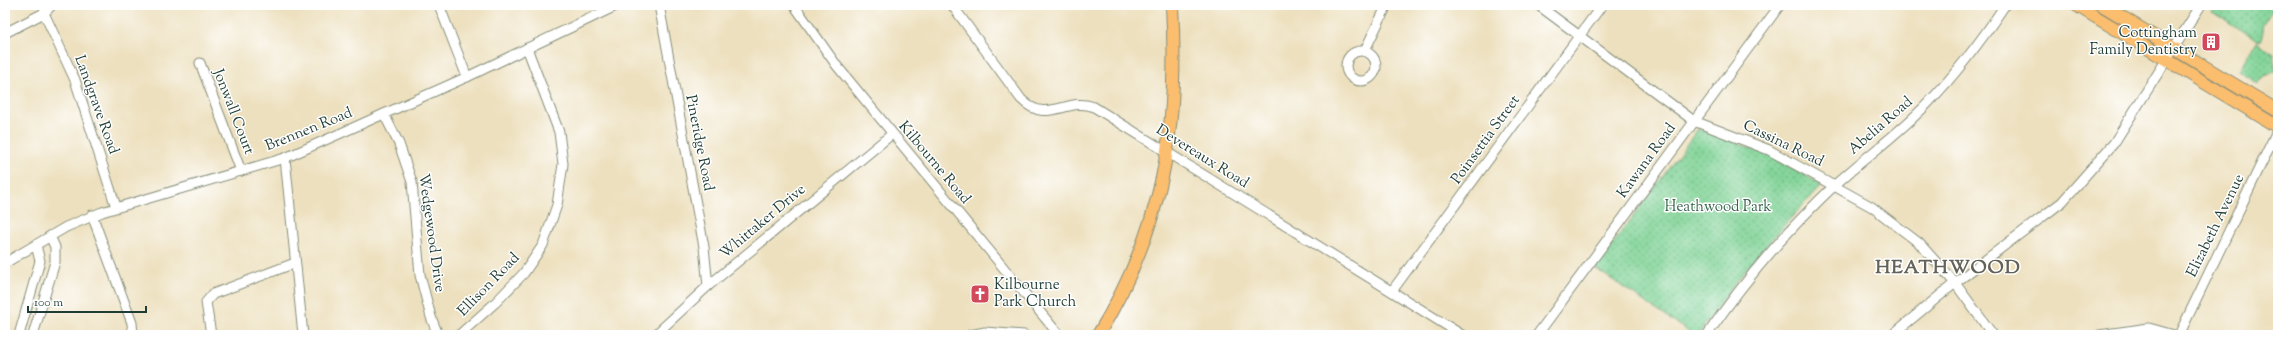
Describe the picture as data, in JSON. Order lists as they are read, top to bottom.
{
  "streets": {
    "street": [
      "Landgrave Road",
      "Jonwall Court",
      "Abelia Road",
      "Brennen Road",
      "Poinsettia Street",
      "Pineridge Road",
      "Cassina Road",
      "Devereaux Road",
      "Kawana Road",
      "Kilbourne Road",
      "Whittaker Drive",
      "Elizabeth Avenue",
      "Wedgewood Drive",
      "Ellison Road"
    ]
  },
  "crossings": [
    ["Landgrave Road", "Brennen Road"],
    ["Jonwall Court", "Brennen Road"],
    ["Abelia Road", "Cassina Road"],
    ["Brennen Road", "Wedgewood Drive"],
    ["Brennen Road", "Ellison Road"],
    ["Poinsettia Street", "Cassina Road"],
    ["Poinsettia Street", "Devereaux Road"],
    ["Pineridge Road", "Whittaker Drive"],
    ["Cassina Road", "Kawana Road"],
    ["Kilbourne Road", "Whittaker Drive"]
  ],
  "districts": ["HEATHWOOD"],
  "parks": ["Heathwood Park"],
  "places": {
    "building": ["Cottingham Family Dentistry"],
    "church": ["Kilbourne Park Church"]
  },
  "scale_bar": "100 m"
}
